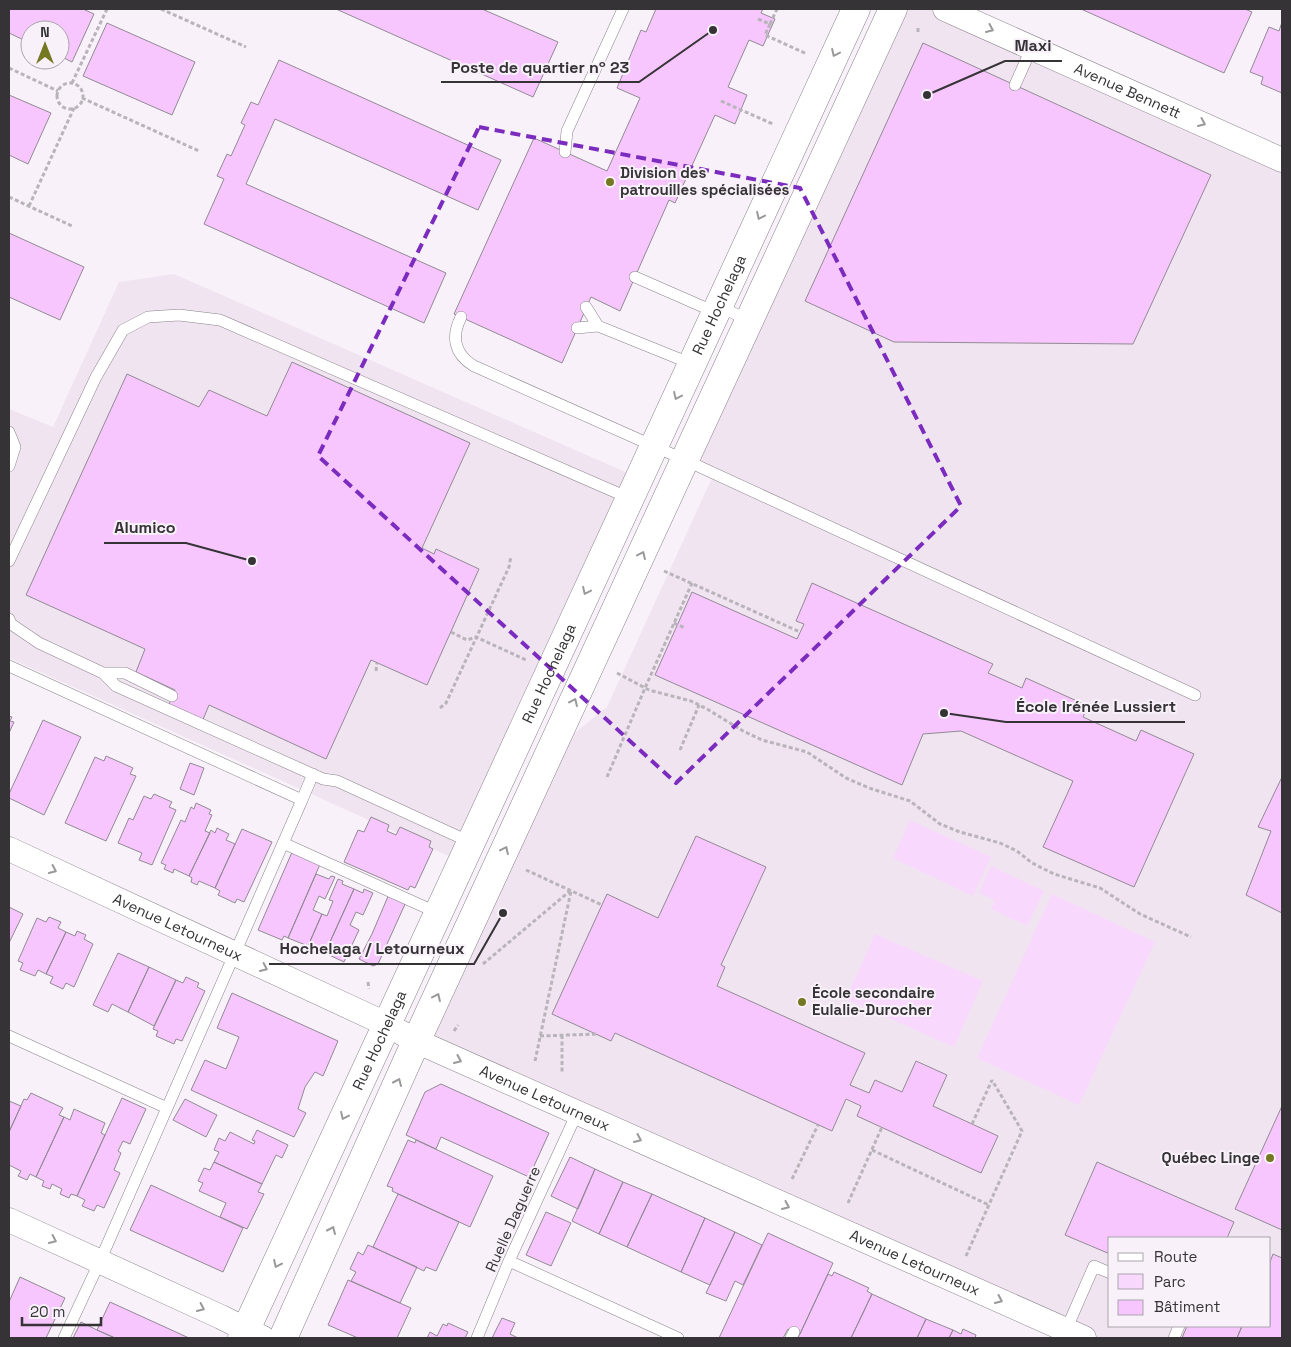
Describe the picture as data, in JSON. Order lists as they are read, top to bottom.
{
  "streets": {
    "main road": ["Rue Hochelaga"],
    "street": ["Avenue Bennett", "Avenue Letourneux"],
    "lane": ["Ruelle Daguerre"]
  },
  "crossings": [
    ["Rue Hochelaga", "Avenue Letourneux"],
    ["Avenue Letourneux", "Ruelle Daguerre"]
  ],
  "one_way": ["Avenue Bennett", "Avenue Letourneux"],
  "places": [
    "Poste de quartier nº 23",
    "Maxi",
    "Division des patrouilles spécialisées",
    "Alumico",
    "École Irénée Lussiert",
    "Hochelaga / Letourneux",
    "École secondaire Eulalie-Durocher",
    "Québec Linge"
  ],
  "legend": ["Route", "Parc", "Bâtiment"],
  "scale_bar": "20 m",
  "north": "top"
}
